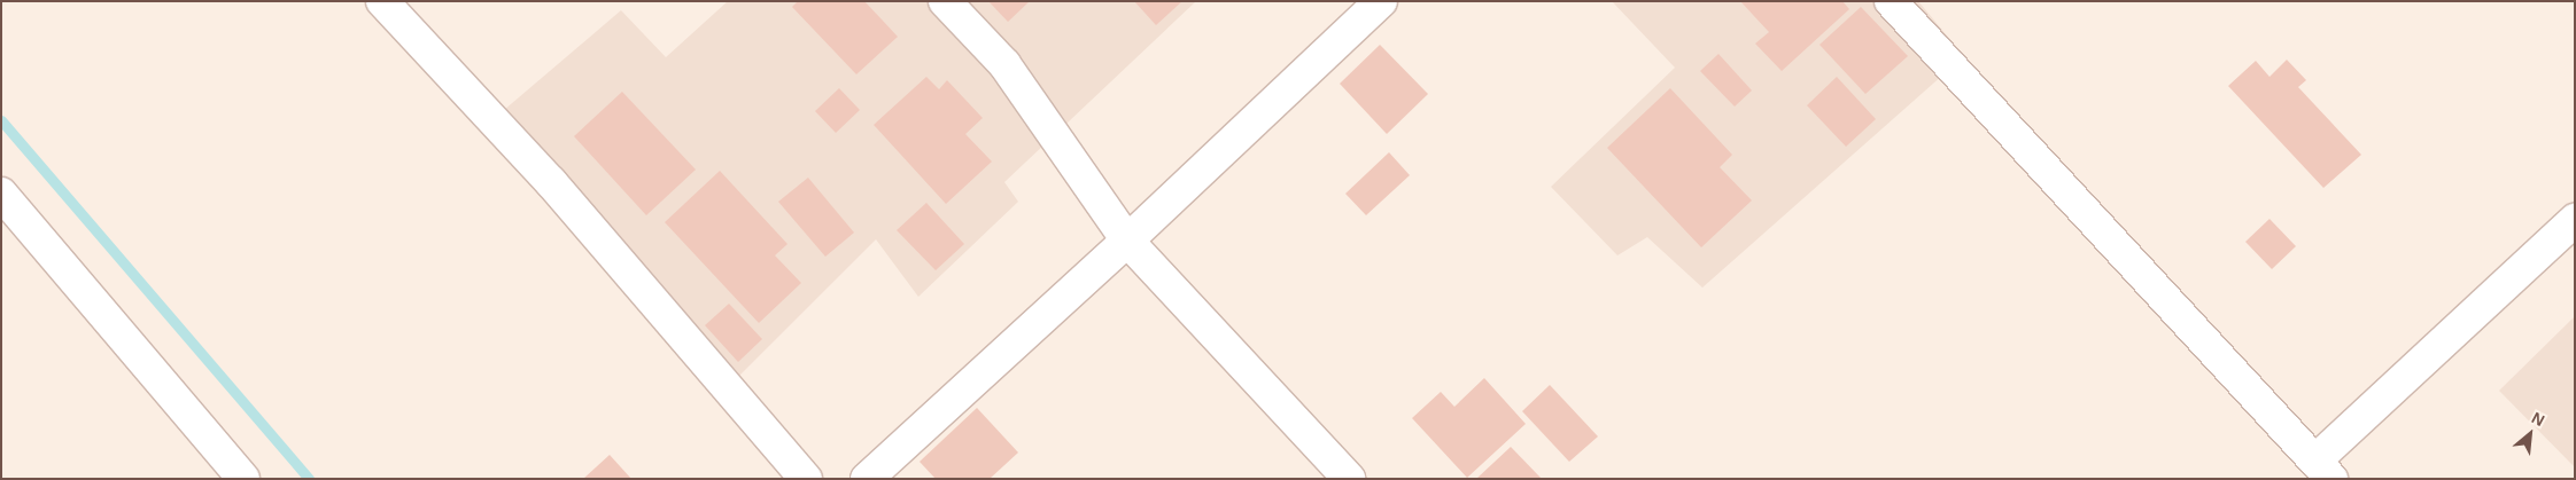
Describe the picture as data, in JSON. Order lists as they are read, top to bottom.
{
  "north": "top right"
}
